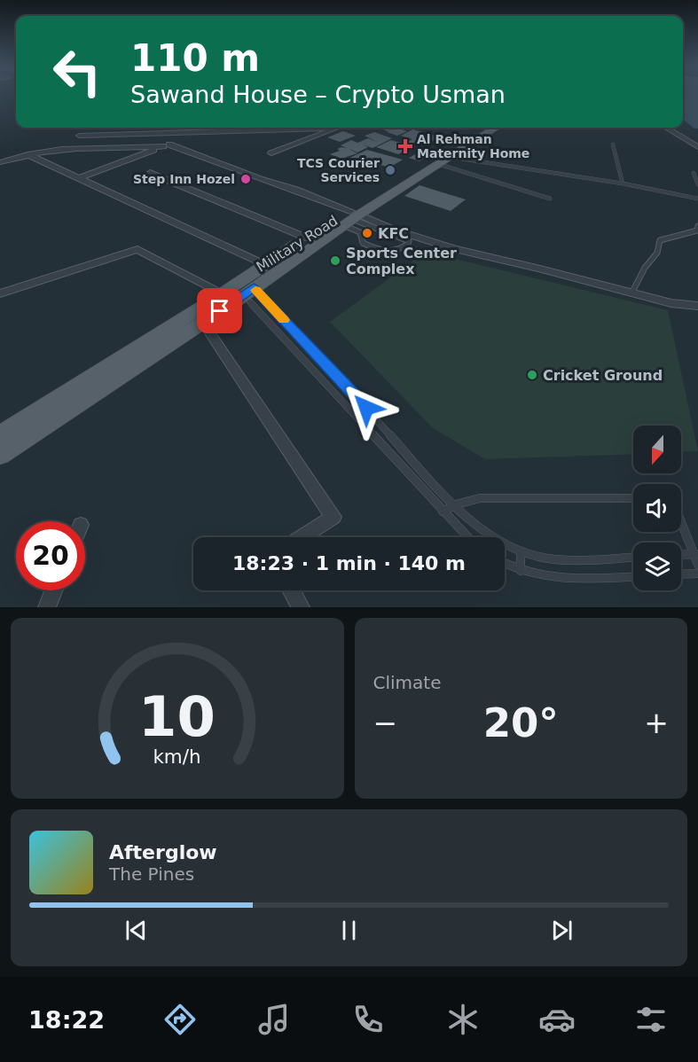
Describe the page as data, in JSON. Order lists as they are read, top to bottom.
{
  "streets": {
    "main road": ["Military Road"]
  },
  "places": {
    "health": ["Al Rehman Maternity Home"],
    "other": [
      "TCS Courier Services",
      "Step Inn Hozel",
      "KFC",
      "Sports Center Complex",
      "Cricket Ground"
    ]
  },
  "north": "bottom",
  "page": {
    "turn": ["110 m", "Sawand House – Crypto Usman"],
    "limit": "20",
    "trip": "18:23 · 1 min · 140 m",
    "tile": "Climate",
    "heat": ["−", "20°", "+"],
    "song": ["Afterglow", "The Pines"],
    "tabs": "18:22",
    "gauge": ["10", "km/h"]
  }
}
